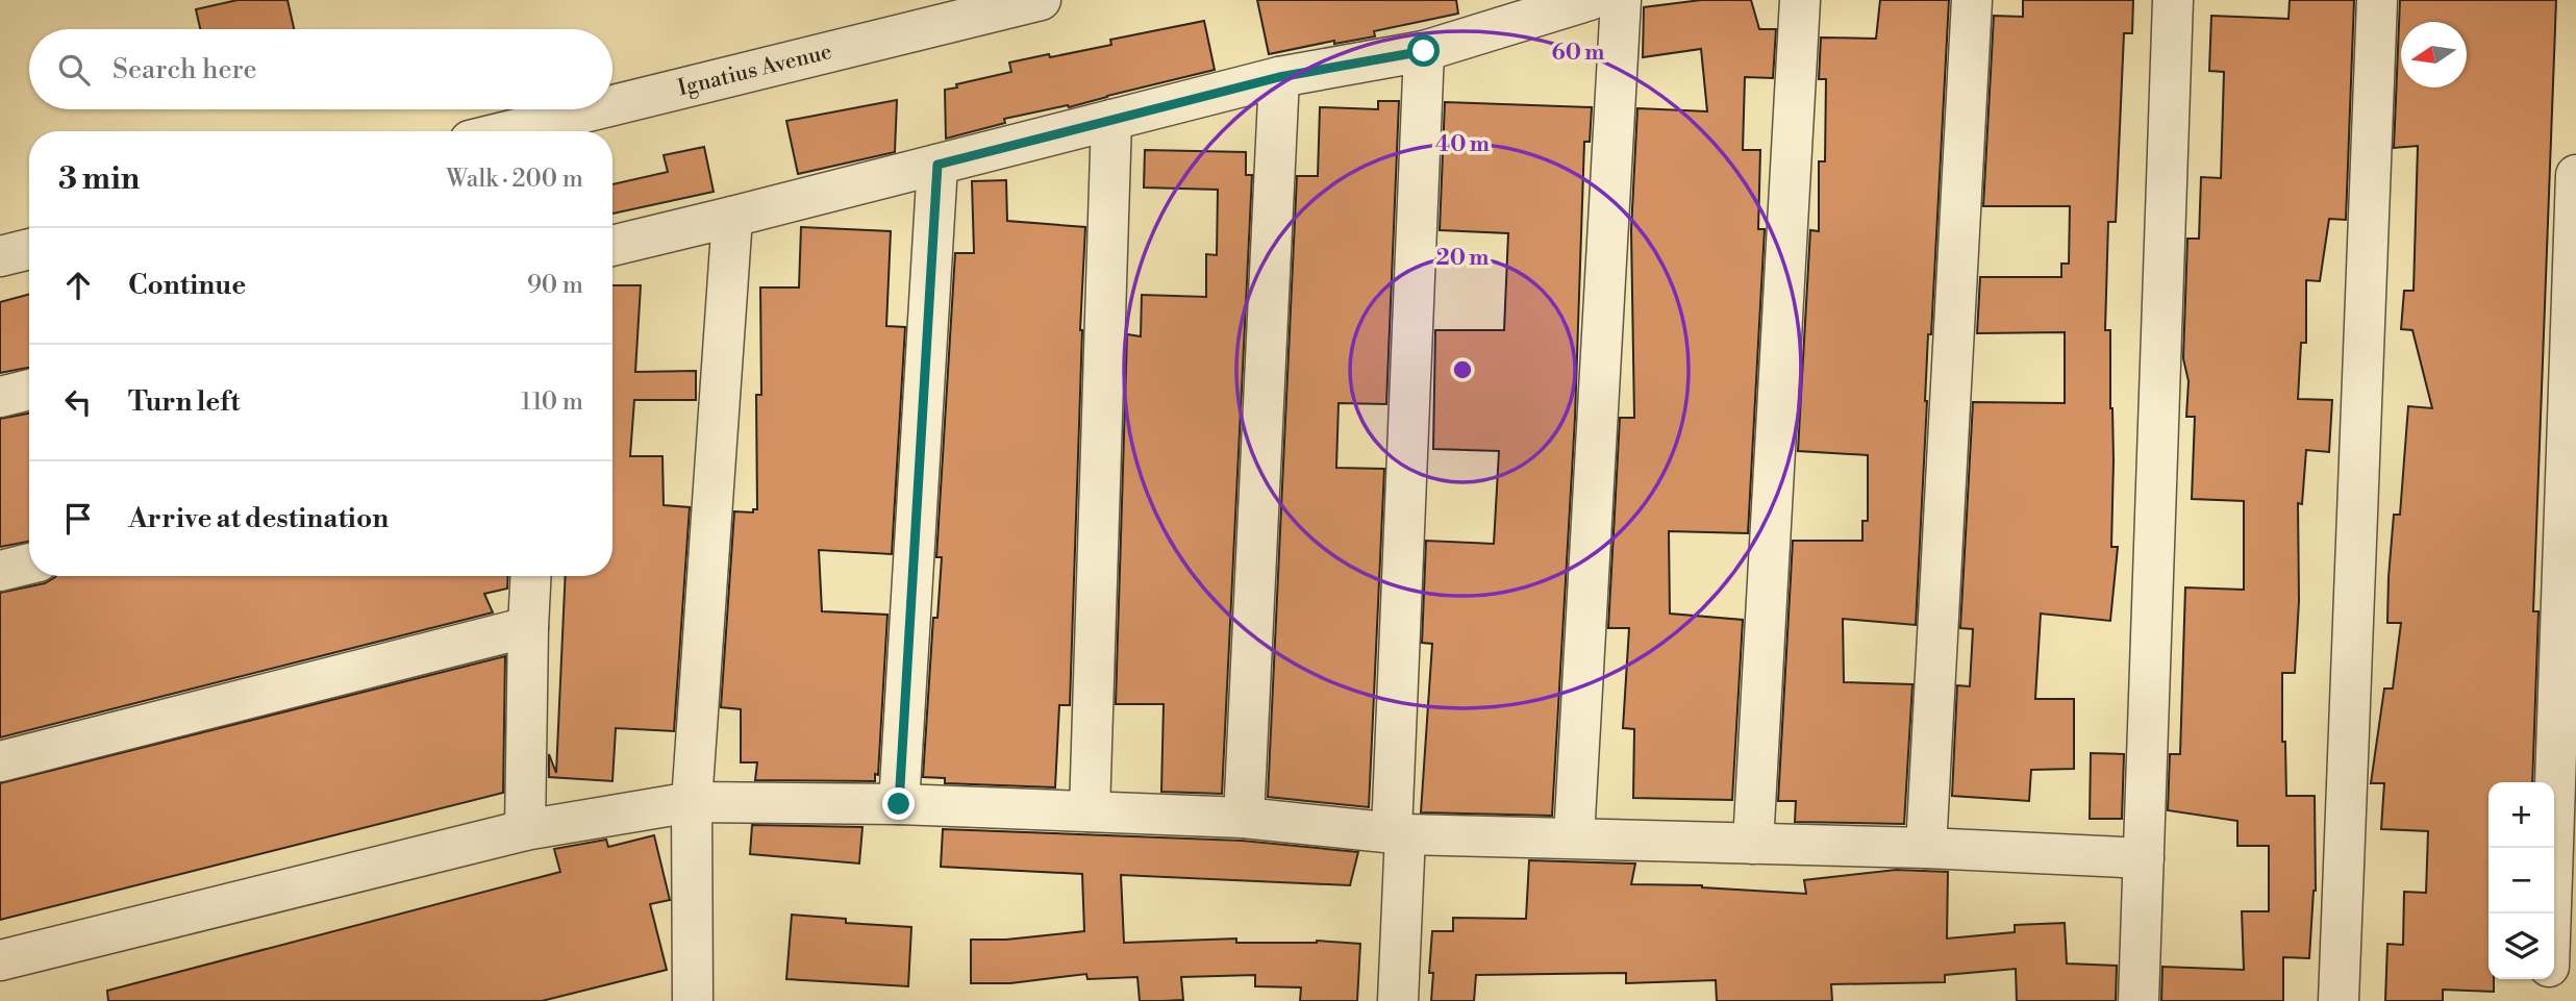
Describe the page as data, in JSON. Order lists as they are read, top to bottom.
{
  "streets": {
    "street": ["Ignatius Avenue"]
  },
  "north": "left",
  "page": {
    "search": "Search here",
    "heading": ["3 min", "Walk · 200 m"],
    "list": [
      ["Continue", "90 m"],
      ["Turn left", "110 m"],
      "Arrive at destination"
    ],
    "map_buttons": ["+", "−"]
  },
  "rings": ["60 m", "40 m", "20 m"]
}
